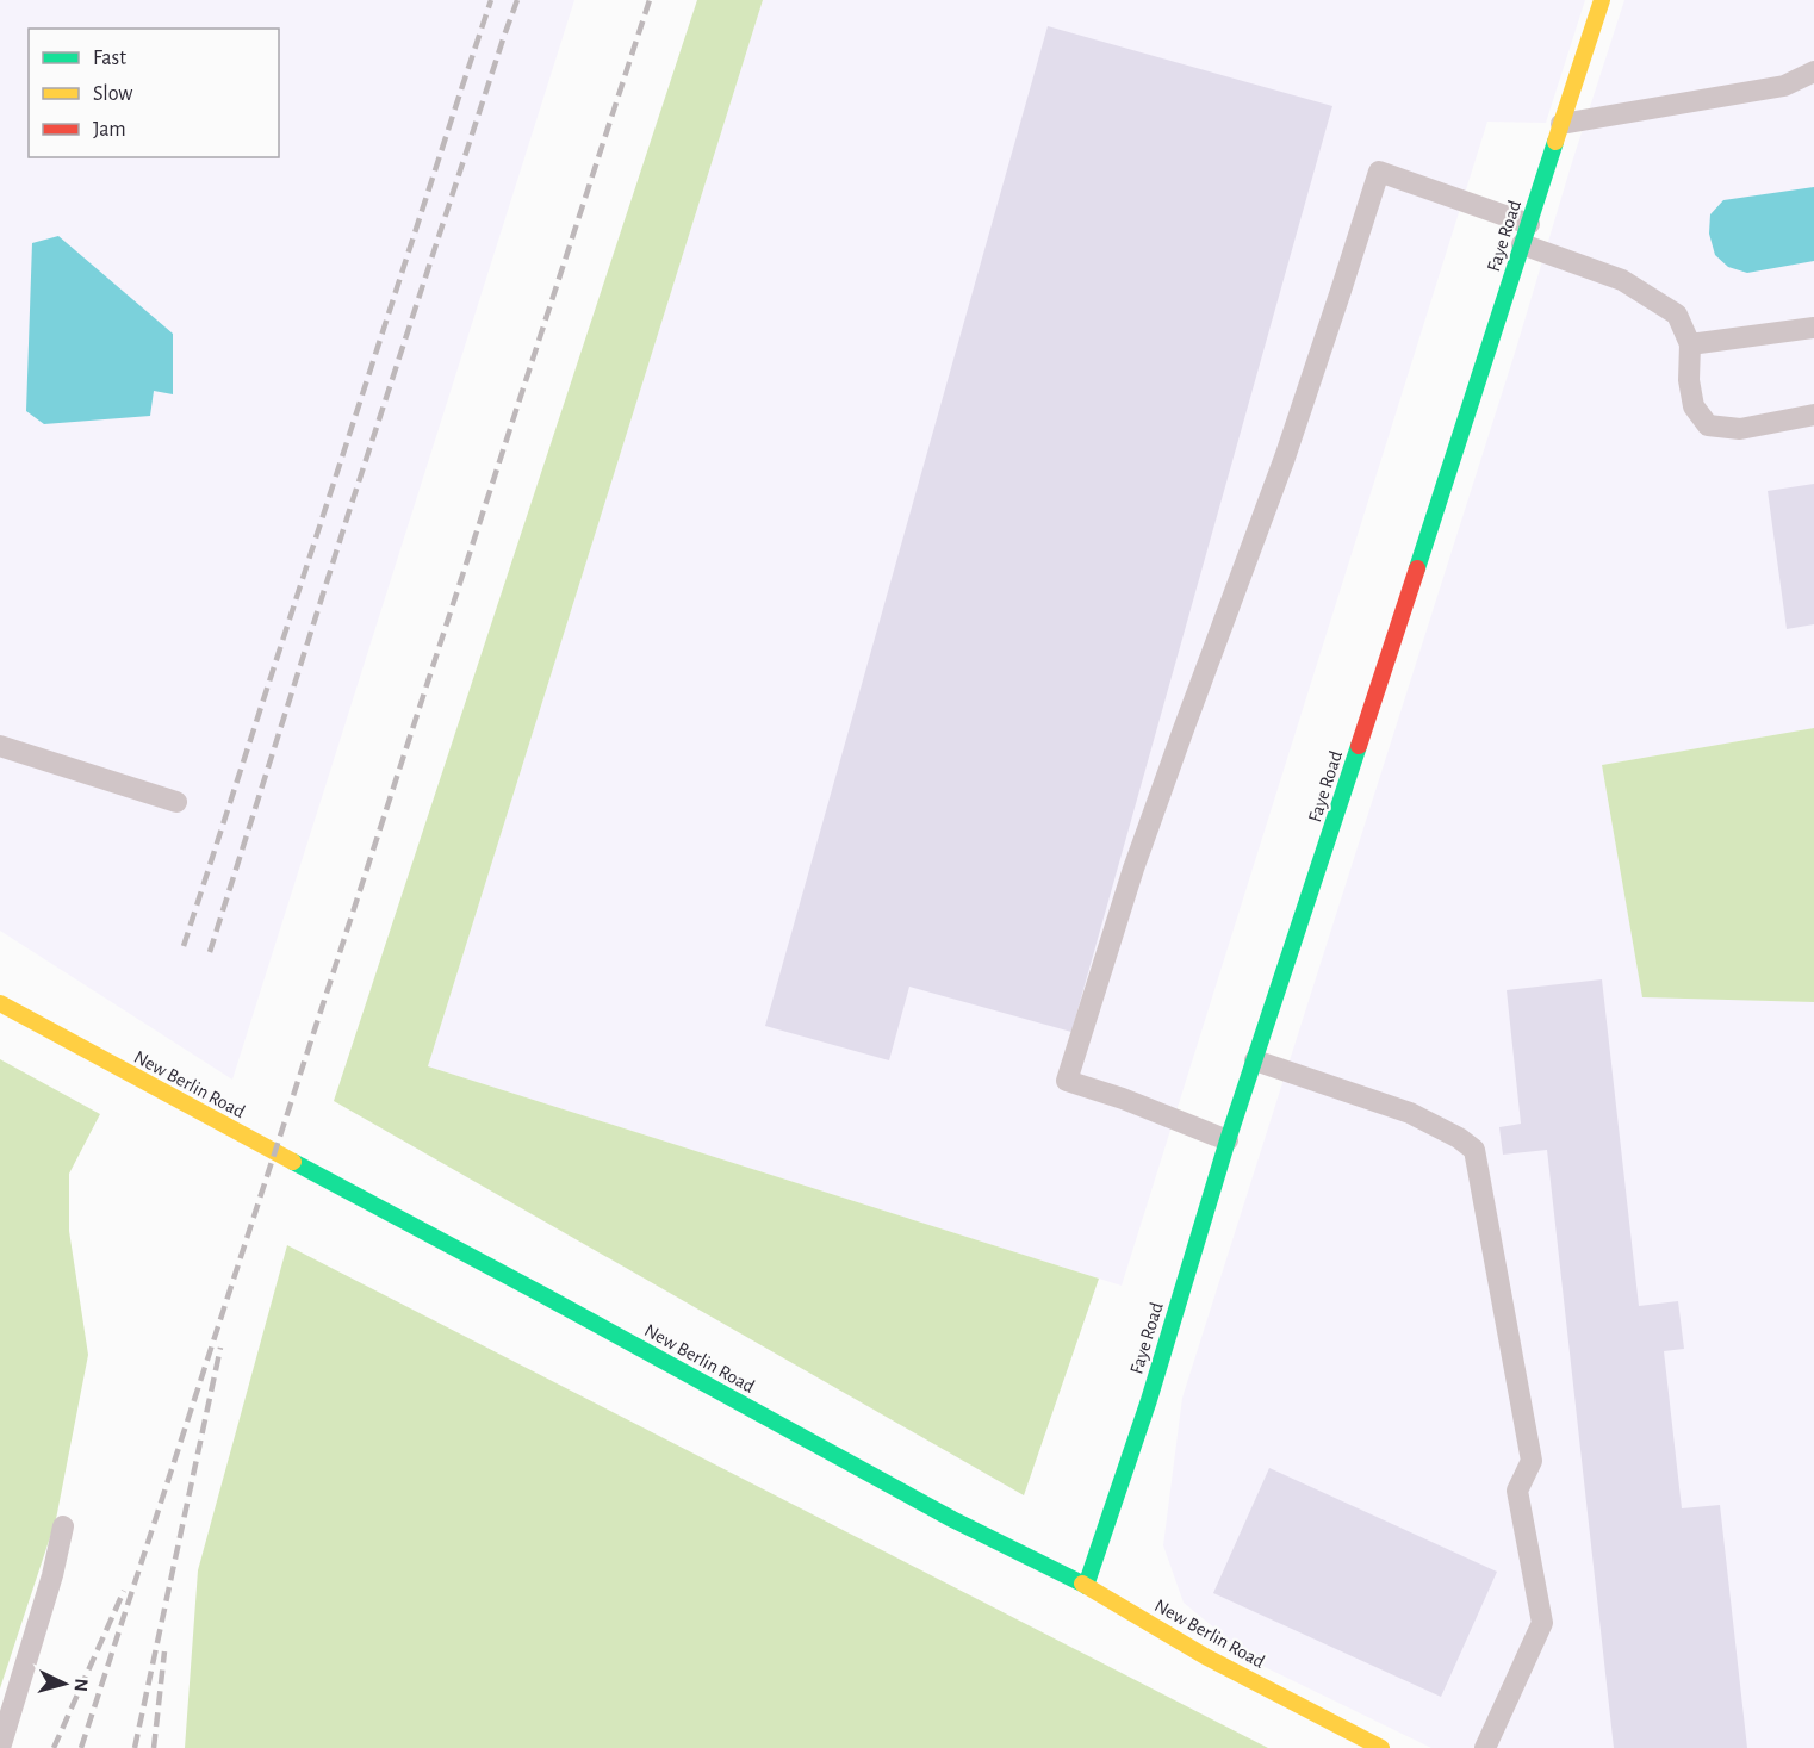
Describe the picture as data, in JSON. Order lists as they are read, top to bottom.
{
  "streets": {
    "street": ["Faye Road", "New Berlin Road"]
  },
  "crossings": [
    ["Faye Road", "New Berlin Road"]
  ],
  "legend": ["Fast", "Slow", "Jam"],
  "north": "right"
}
